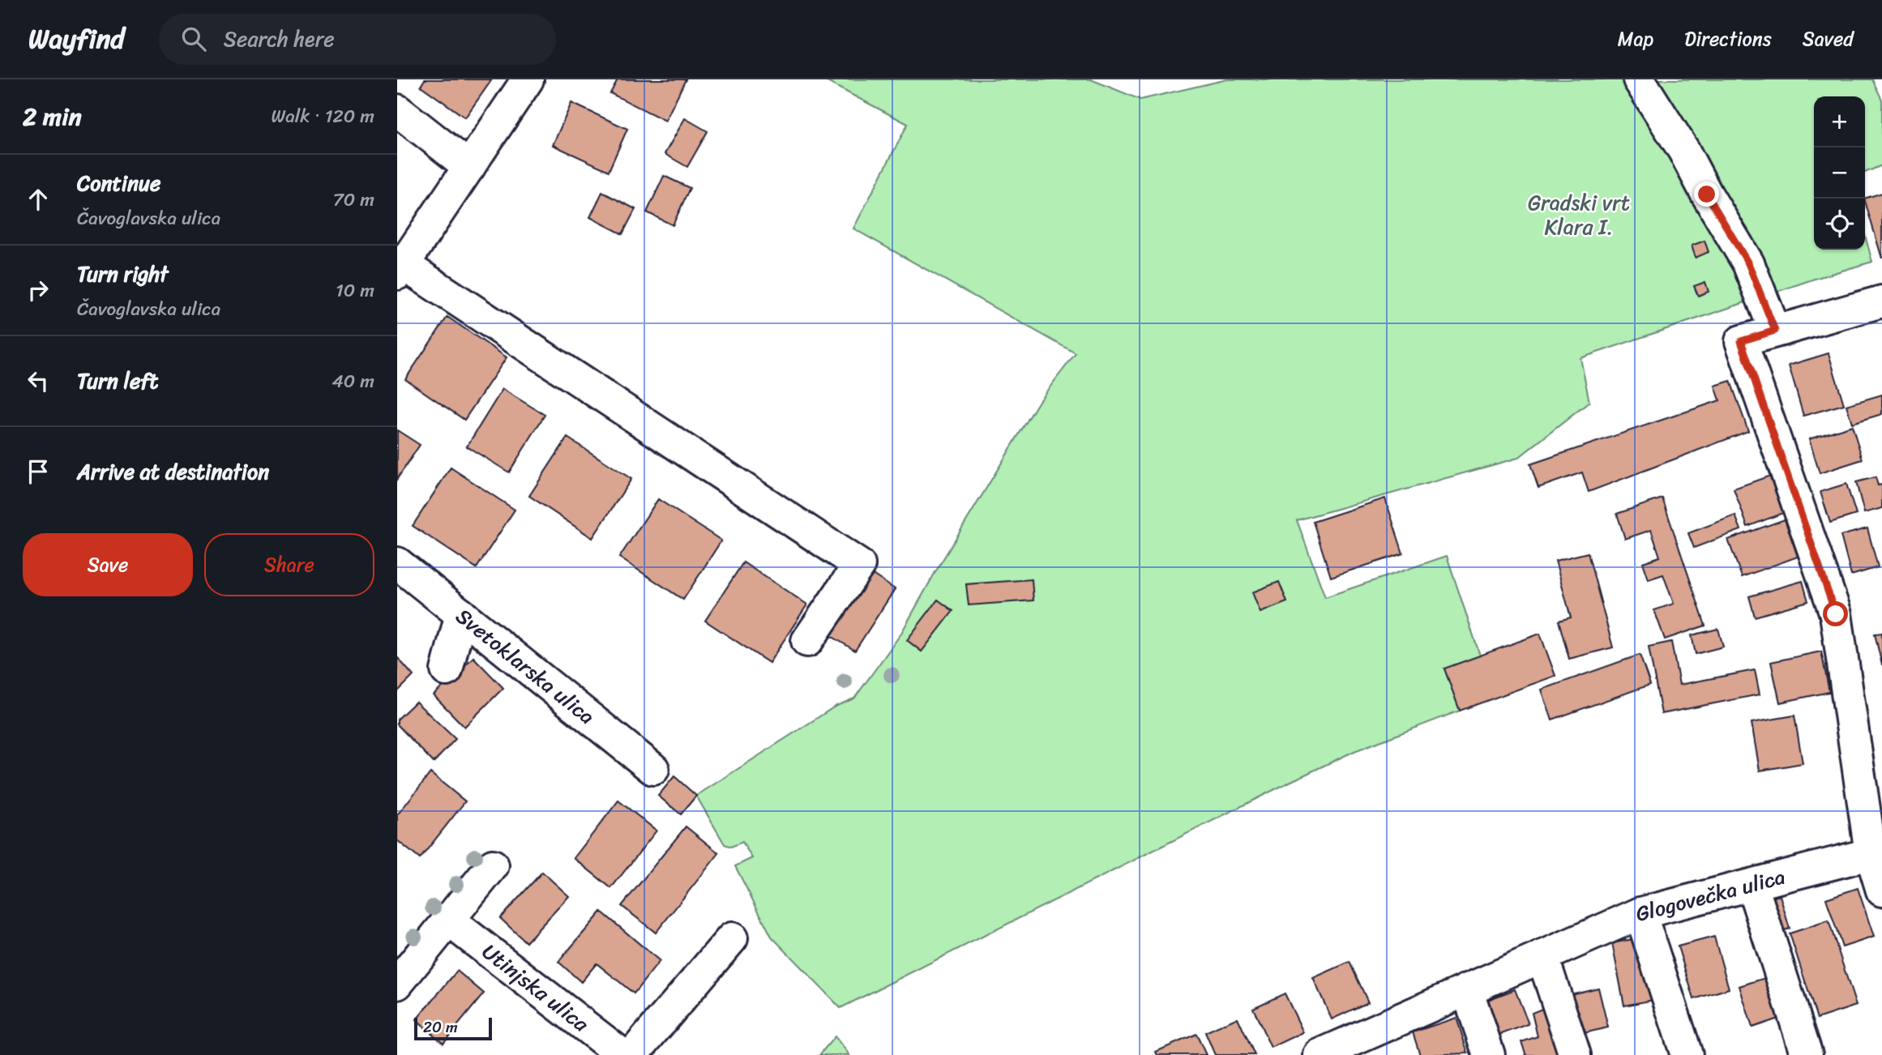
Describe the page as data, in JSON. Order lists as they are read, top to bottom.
{
  "streets": {
    "street": ["Svetoklarska ulica", "Glogovečka ulica", "Utinjska ulica"]
  },
  "parks": ["Gradski vrt Klara I."],
  "scale_bar": "20 m",
  "page": {
    "header": "Wayfind",
    "search": "Search here",
    "nav": ["Map", "Directions", "Saved"],
    "heading": ["2 min", "Walk · 120 m"],
    "map_buttons": ["+", "−"],
    "list": [
      ["Continue", "Čavoglavska ulica", "70 m"],
      ["Turn right", "Čavoglavska ulica", "10 m"],
      ["Turn left", "40 m"],
      "Arrive at destination"
    ],
    "buttons": ["Save", "Share"],
    "scale": "20 m"
  }
}
